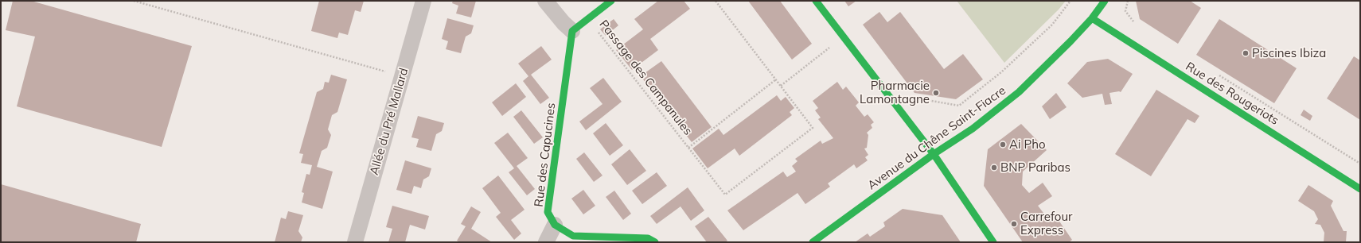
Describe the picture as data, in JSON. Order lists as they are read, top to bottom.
{
  "streets": {
    "street": [
      "Rue des Rougeriots",
      "Allée du Pré Mallard",
      "Avenue du Chêne Saint-Fiacre",
      "Rue des Capucines"
    ],
    "path": ["Passage des Campanules"]
  },
  "crossings": [
    ["Rue des Rougeriots", "Avenue du Chêne Saint-Fiacre"]
  ],
  "places": [
    "Piscines Ibiza",
    "Pharmacie Lamontagne",
    "Ai Pho",
    "BNP Paribas",
    "Carrefour Express"
  ]
}
